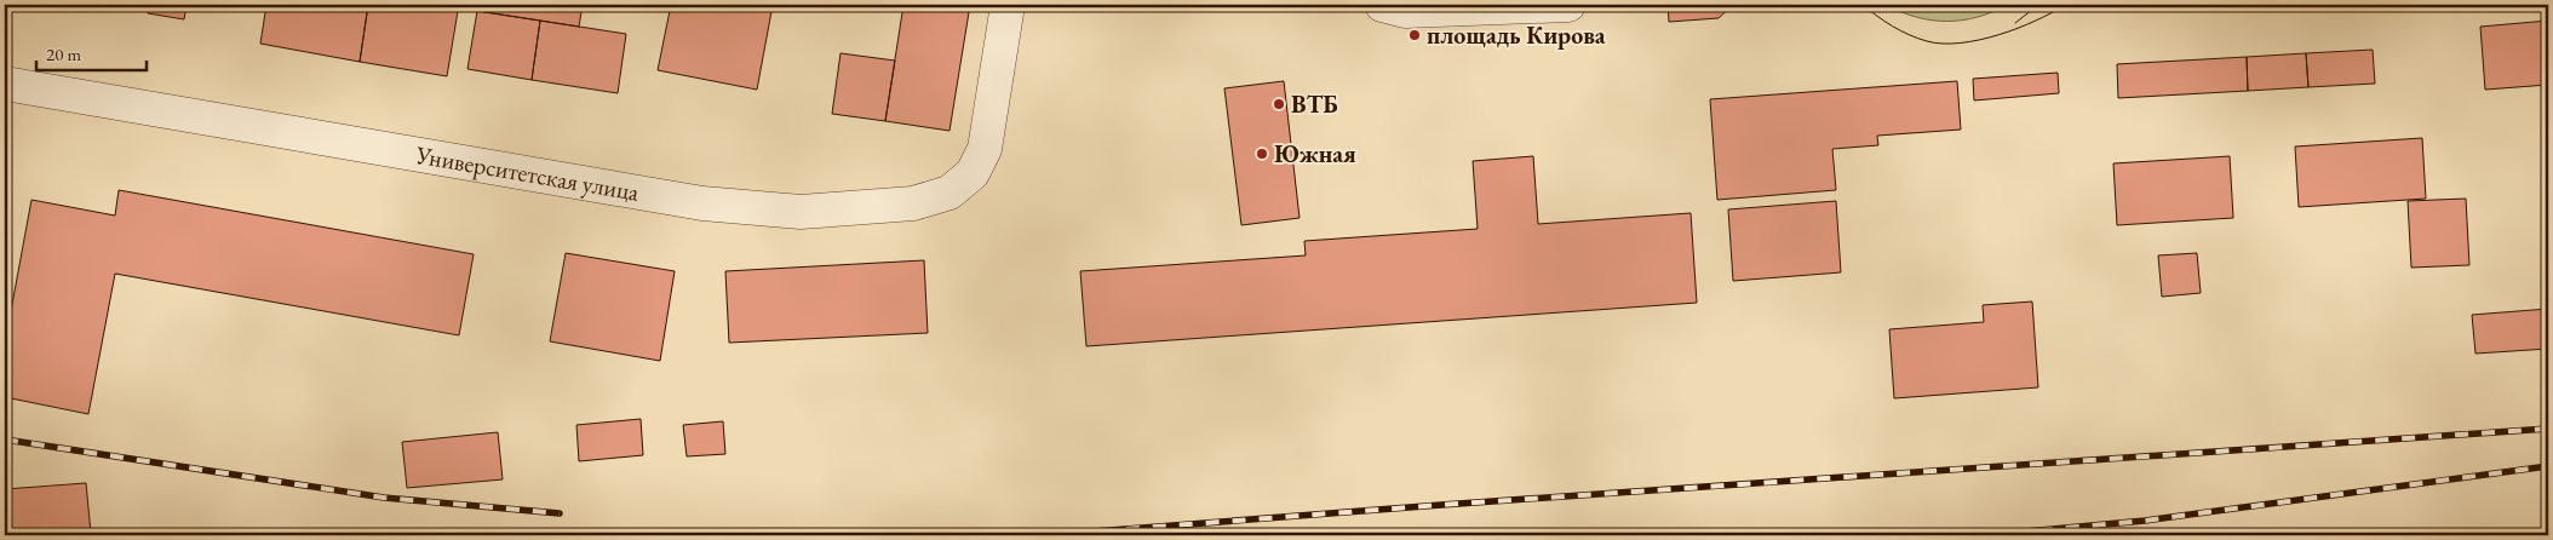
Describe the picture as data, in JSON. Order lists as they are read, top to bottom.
{
  "streets": {
    "street": ["Университетская улица"]
  },
  "places": ["площадь Кирова", "ВТБ", "Южная"],
  "scale_bar": "20 m"
}
